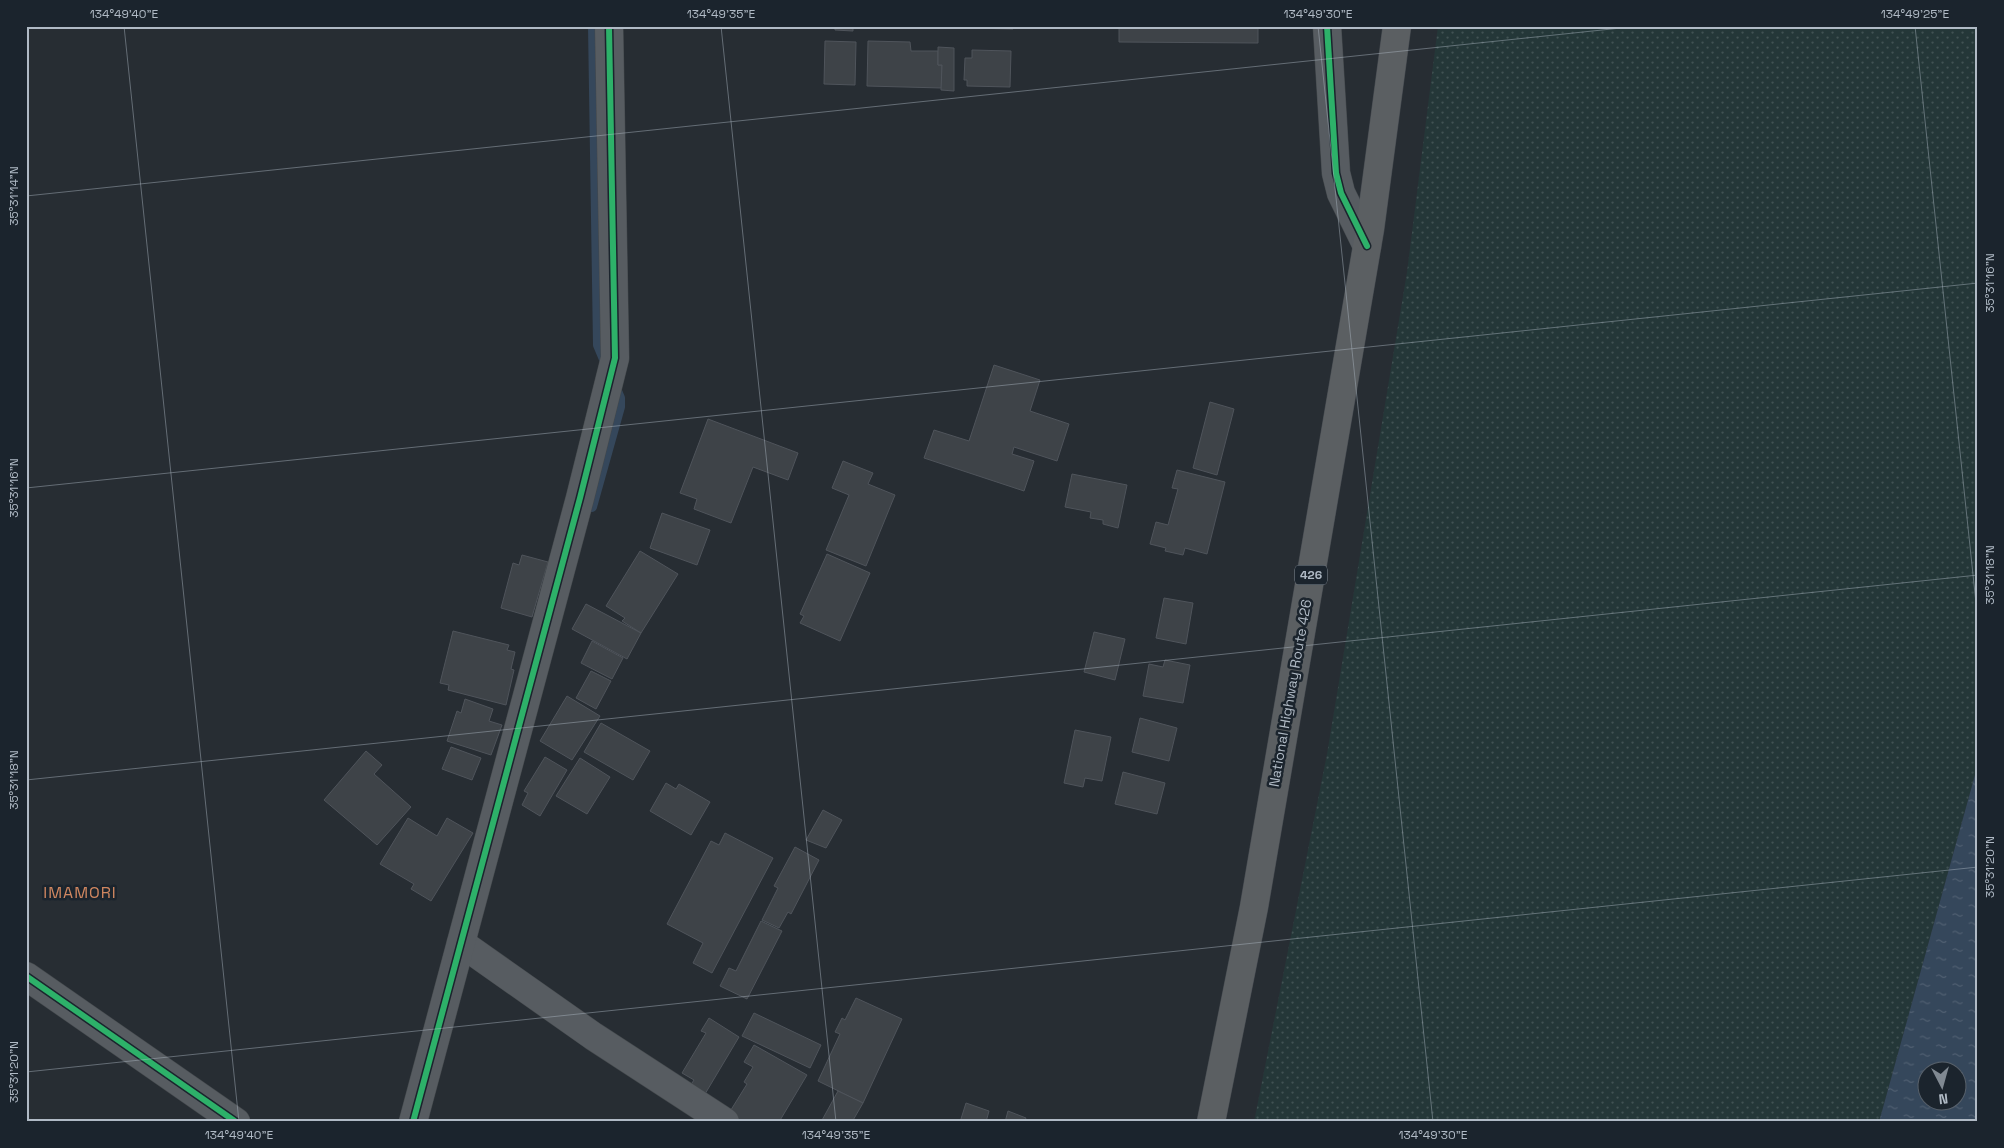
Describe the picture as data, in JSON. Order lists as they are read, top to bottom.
{
  "streets": {
    "highway": ["426", "National Highway Route 426"]
  },
  "districts": ["IMAMORI"],
  "north": "bottom",
  "coordinates": [
    "134°49'40\"E",
    "134°49'35\"E",
    "134°49'30\"E",
    "134°49'25\"E",
    "35°31'14\"N",
    "35°31'16\"N",
    "35°31'18\"N",
    "35°31'20\"N"
  ]
}
